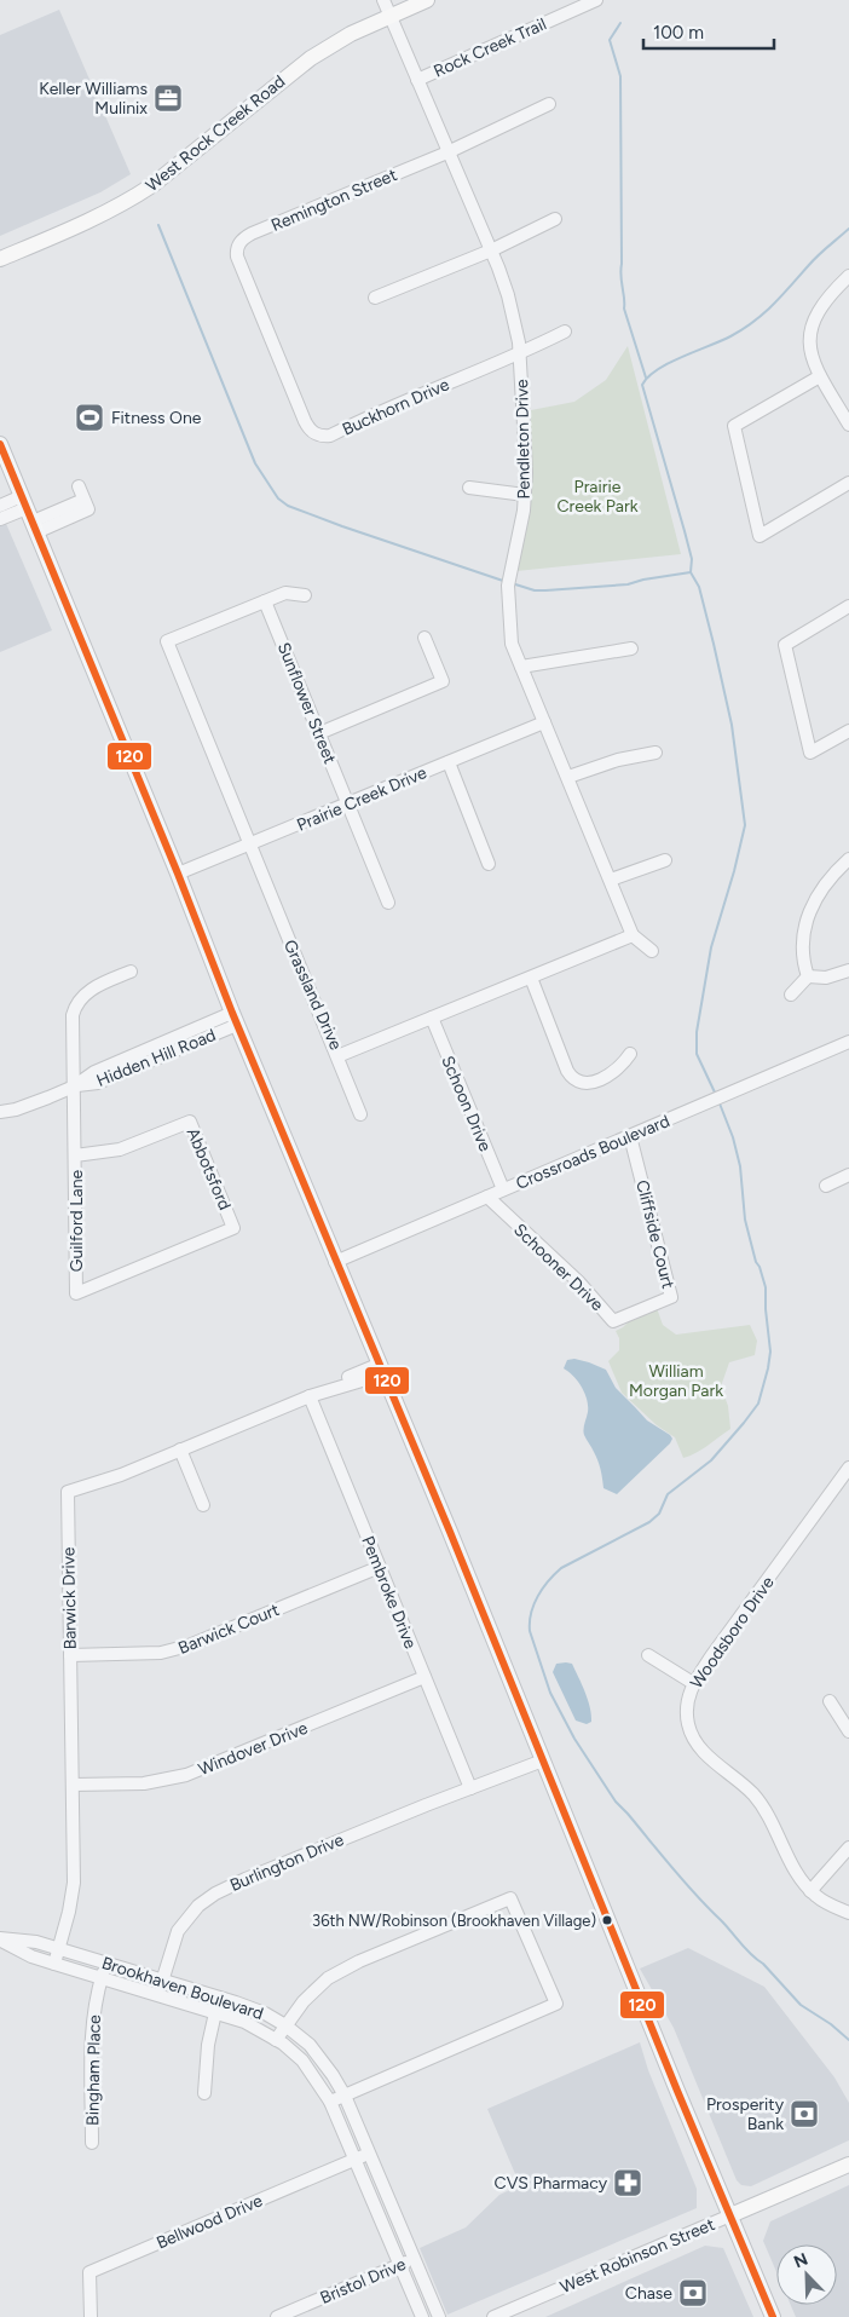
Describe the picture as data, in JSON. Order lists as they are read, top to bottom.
{
  "streets": {
    "main road": ["West Rock Creek Road", "West Robinson Street"],
    "street": [
      "Rock Creek Trail",
      "Remington Street",
      "Buckhorn Drive",
      "Pendleton Drive",
      "Sunflower Street",
      "Prairie Creek Drive",
      "Grassland Drive",
      "Hidden Hill Road",
      "Schoon Drive",
      "Crossroads Boulevard",
      "Abbotsford",
      "Guilford Lane",
      "Cliffside Court",
      "Schooner Drive",
      "Pembroke Drive",
      "Barwick Drive",
      "Barwick Court",
      "Woodsboro Drive",
      "Windover Drive",
      "Burlington Drive",
      "Brookhaven Boulevard",
      "Bingham Place",
      "Bellwood Drive",
      "Bristol Drive"
    ]
  },
  "crossings": [
    ["Rock Creek Trail", "Pendleton Drive"],
    ["West Rock Creek Road", "Pendleton Drive"],
    ["Remington Street", "Buckhorn Drive"],
    ["Remington Street", "Pendleton Drive"],
    ["Buckhorn Drive", "Pendleton Drive"],
    ["Pendleton Drive", "Prairie Creek Drive"],
    ["Pendleton Drive", "Grassland Drive"],
    ["Sunflower Street", "Prairie Creek Drive"],
    ["Sunflower Street", "Grassland Drive"],
    ["Prairie Creek Drive", "Grassland Drive"],
    ["Grassland Drive", "Schoon Drive"],
    ["Hidden Hill Road", "Guilford Lane"],
    ["Schoon Drive", "Crossroads Boulevard"],
    ["Crossroads Boulevard", "Cliffside Court"],
    ["Crossroads Boulevard", "Schooner Drive"],
    ["Abbotsford", "Guilford Lane"],
    ["Cliffside Court", "Schooner Drive"],
    ["Pembroke Drive", "Barwick Drive"],
    ["Pembroke Drive", "Barwick Court"],
    ["Pembroke Drive", "Windover Drive"],
    ["Pembroke Drive", "Burlington Drive"],
    ["Barwick Drive", "Barwick Court"],
    ["Barwick Drive", "Windover Drive"],
    ["Barwick Drive", "Brookhaven Boulevard"],
    ["Burlington Drive", "Brookhaven Boulevard"],
    ["Brookhaven Boulevard", "Bingham Place"],
    ["Brookhaven Boulevard", "Bellwood Drive"],
    ["Brookhaven Boulevard", "Bristol Drive"]
  ],
  "parks": ["Prairie Creek Park", "William Morgan Park"],
  "places": {
    "office": ["Keller Williams Mulinix"],
    "sports": ["Fitness One"],
    "other": ["36th NW/Robinson (Brookhaven Village)"],
    "bank": ["Prosperity Bank", "Chase"],
    "pharmacy": ["CVS Pharmacy"]
  },
  "lines": ["transit line 120"],
  "scale_bar": "100 m",
  "north": "top left"
}
